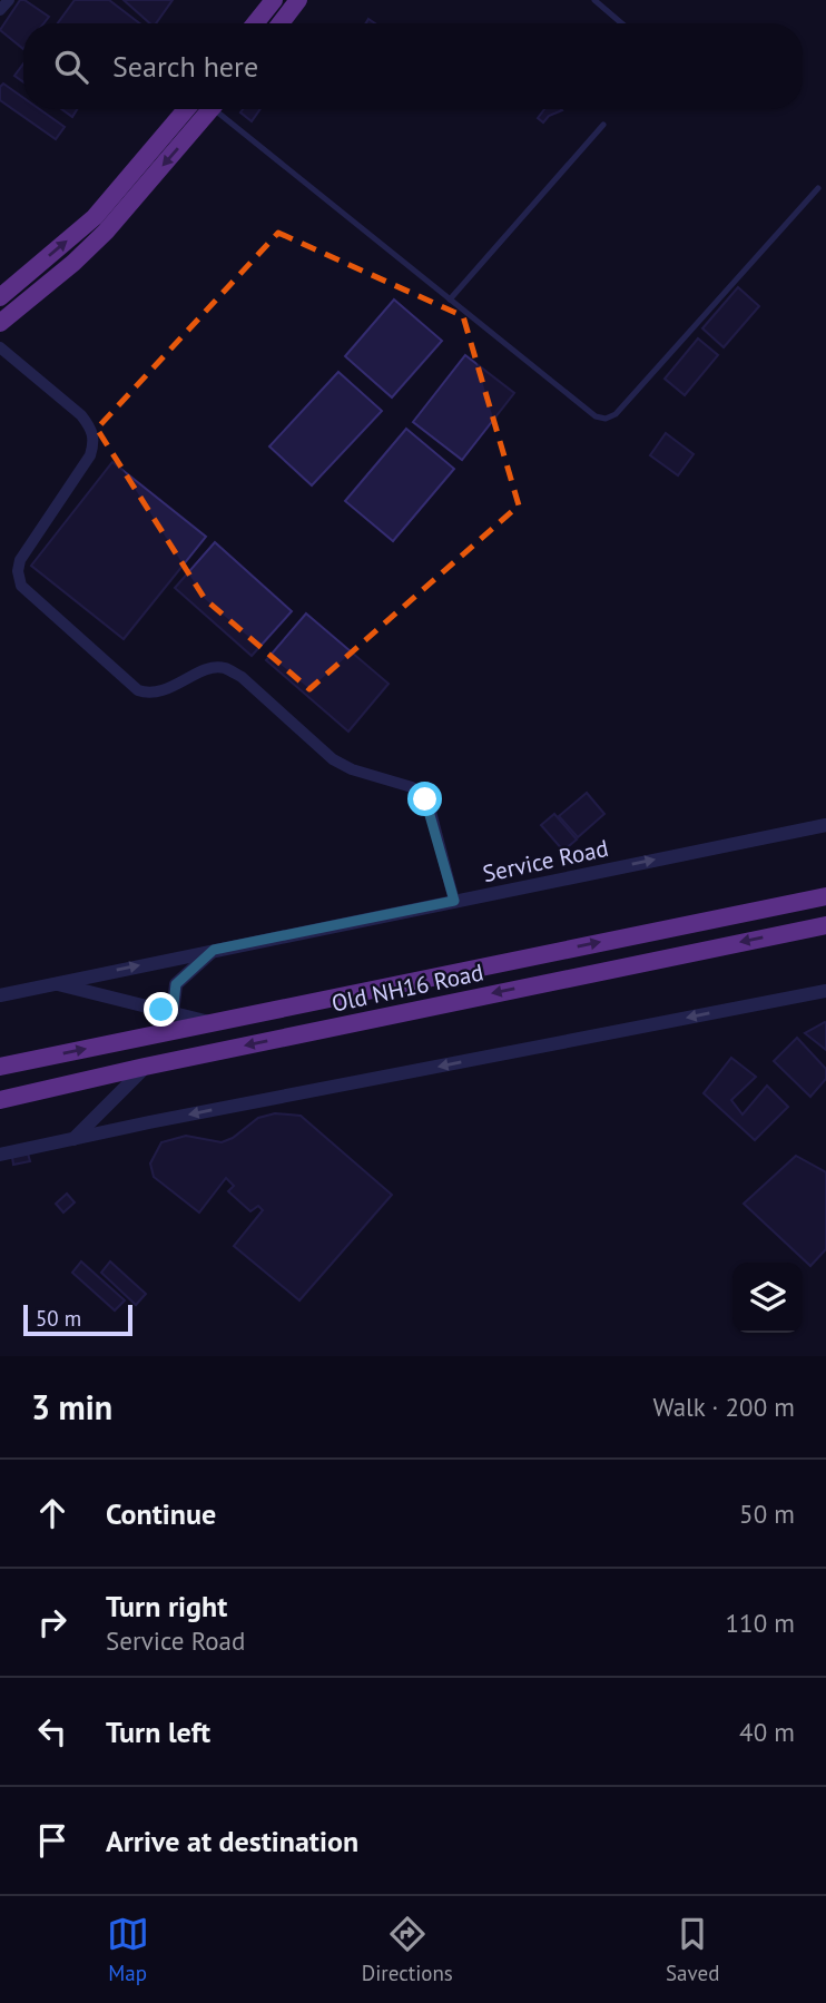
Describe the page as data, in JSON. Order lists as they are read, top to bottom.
{
  "streets": {
    "main road": ["Old NH16 Road"],
    "street": ["Service Road"]
  },
  "one_way": ["Service Road"],
  "scale_bar": "50 m",
  "page": {
    "search": "Search here",
    "scale": "50 m",
    "heading": ["3 min", "Walk · 200 m"],
    "list": [
      ["Continue", "50 m"],
      ["Turn right", "Service Road", "110 m"],
      ["Turn left", "40 m"],
      "Arrive at destination"
    ],
    "nav": ["Map", "Directions", "Saved"]
  }
}
